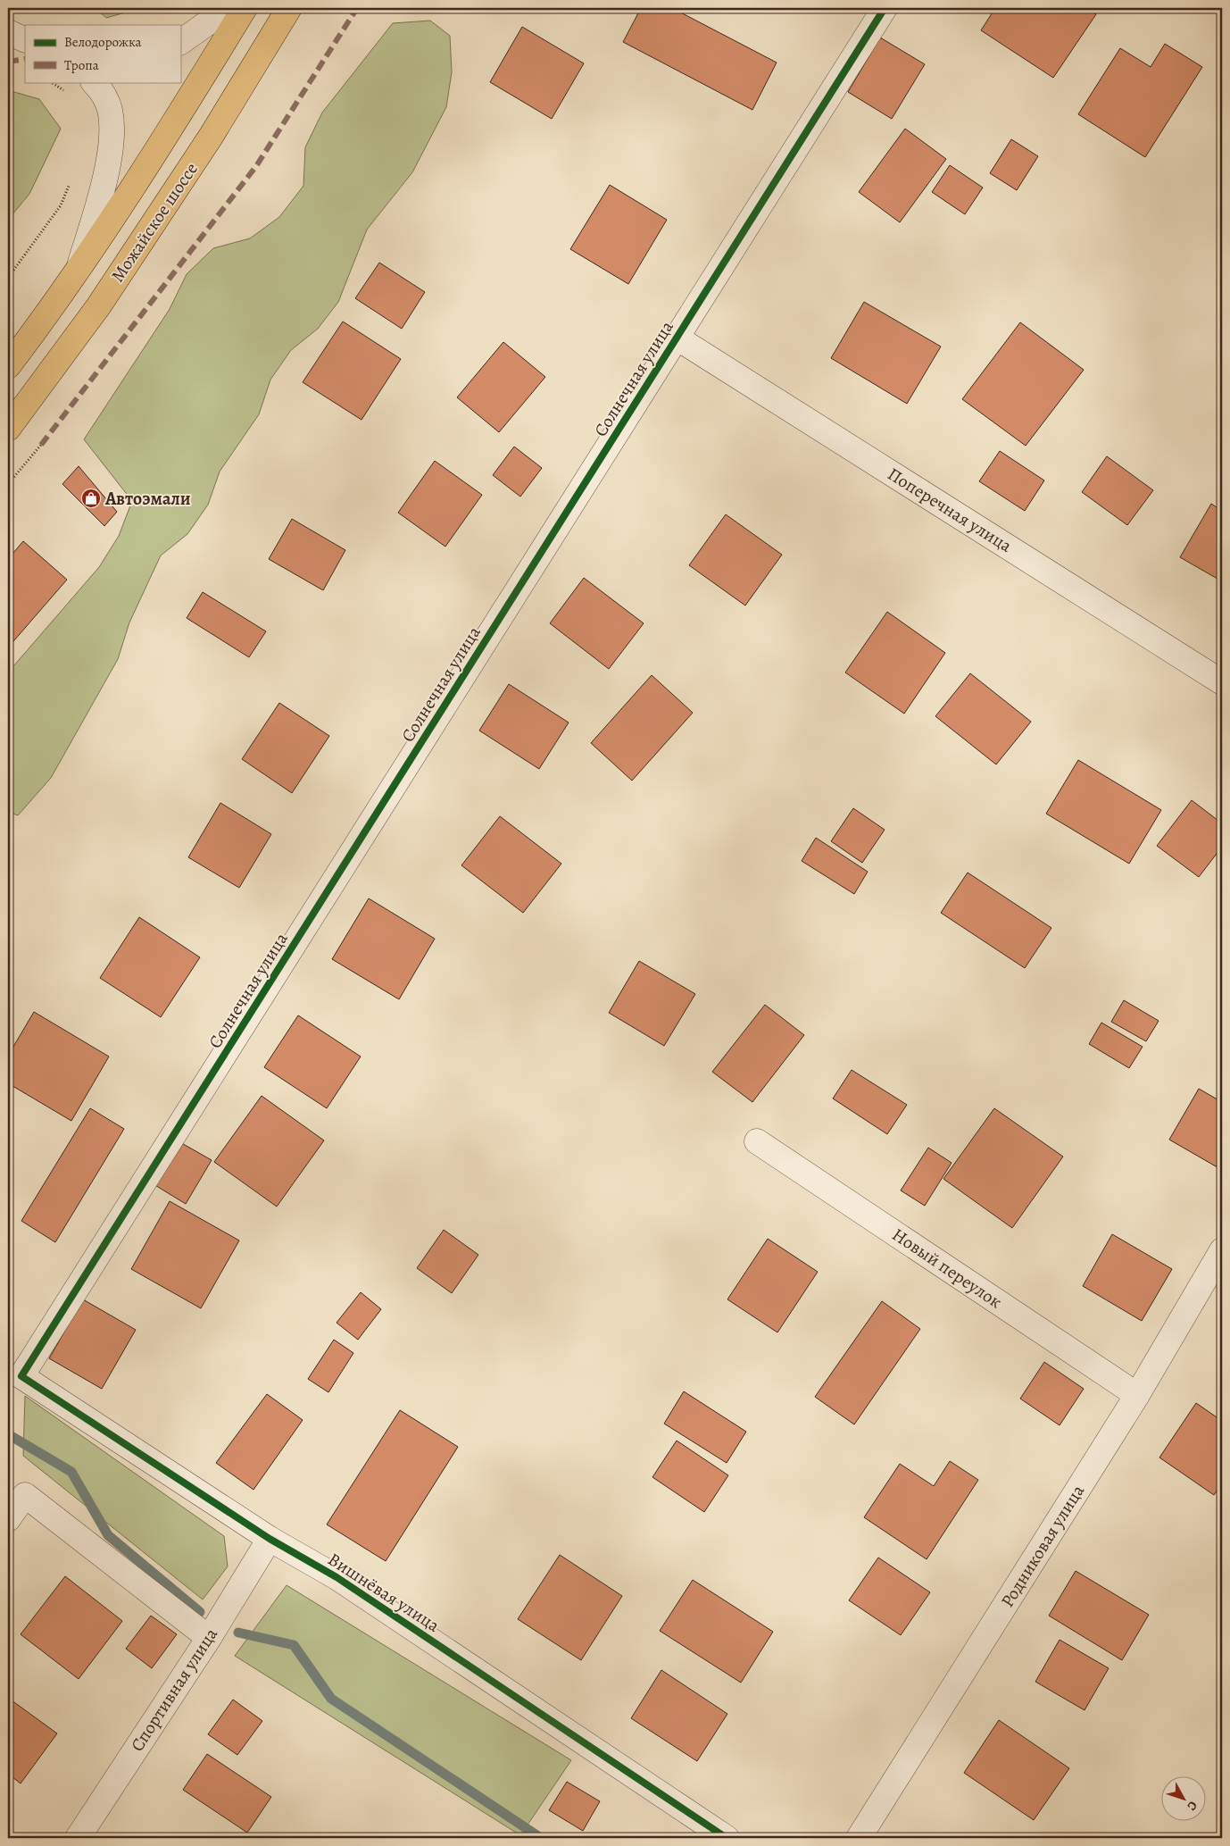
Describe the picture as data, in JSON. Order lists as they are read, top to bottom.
{
  "streets": {
    "main road": ["Можайское шоссе"],
    "street": [
      "Солнечная улица",
      "Поперечная улица",
      "Новый переулок",
      "Родниковая улица",
      "Вишнёвая улица",
      "Спортивная улица"
    ]
  },
  "crossings": [
    ["Солнечная улица", "Поперечная улица"],
    ["Солнечная улица", "Вишнёвая улица"],
    ["Новый переулок", "Родниковая улица"],
    ["Вишнёвая улица", "Спортивная улица"]
  ],
  "places": {
    "shop": ["Автоэмали"]
  },
  "legend": ["Велодорожка", "Тропа"],
  "north": "bottom right"
}
